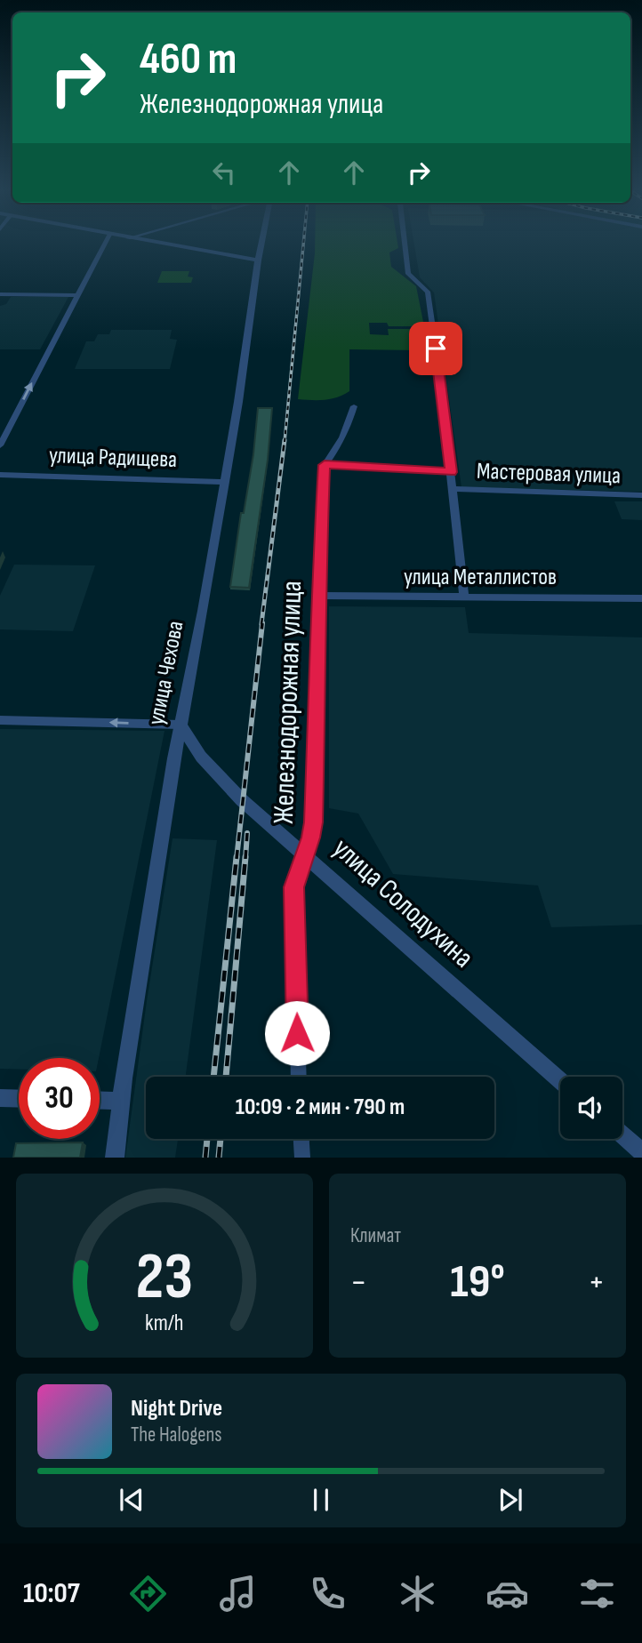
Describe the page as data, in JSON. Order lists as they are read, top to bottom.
{
  "streets": {
    "street": [
      "улица Радищева",
      "Мастеровая улица",
      "улица Металлистов",
      "улица Чехова",
      "Железнодорожная улица",
      "улица Солодухина"
    ]
  },
  "crossings": [
    ["улица Радищева", "улица Чехова"],
    ["улица Металлистов", "Железнодорожная улица"],
    ["улица Чехова", "улица Солодухина"],
    ["Железнодорожная улица", "улица Солодухина"]
  ],
  "page": {
    "turn": ["460 m", "Железнодорожная улица"],
    "limit": "30",
    "trip": "10:09 · 2 мин · 790 m",
    "tile": "Климат",
    "heat": ["−", "19°", "+"],
    "song": ["Night Drive", "The Halogens"],
    "tabs": "10:07",
    "gauge": ["23", "km/h"]
  }
}
